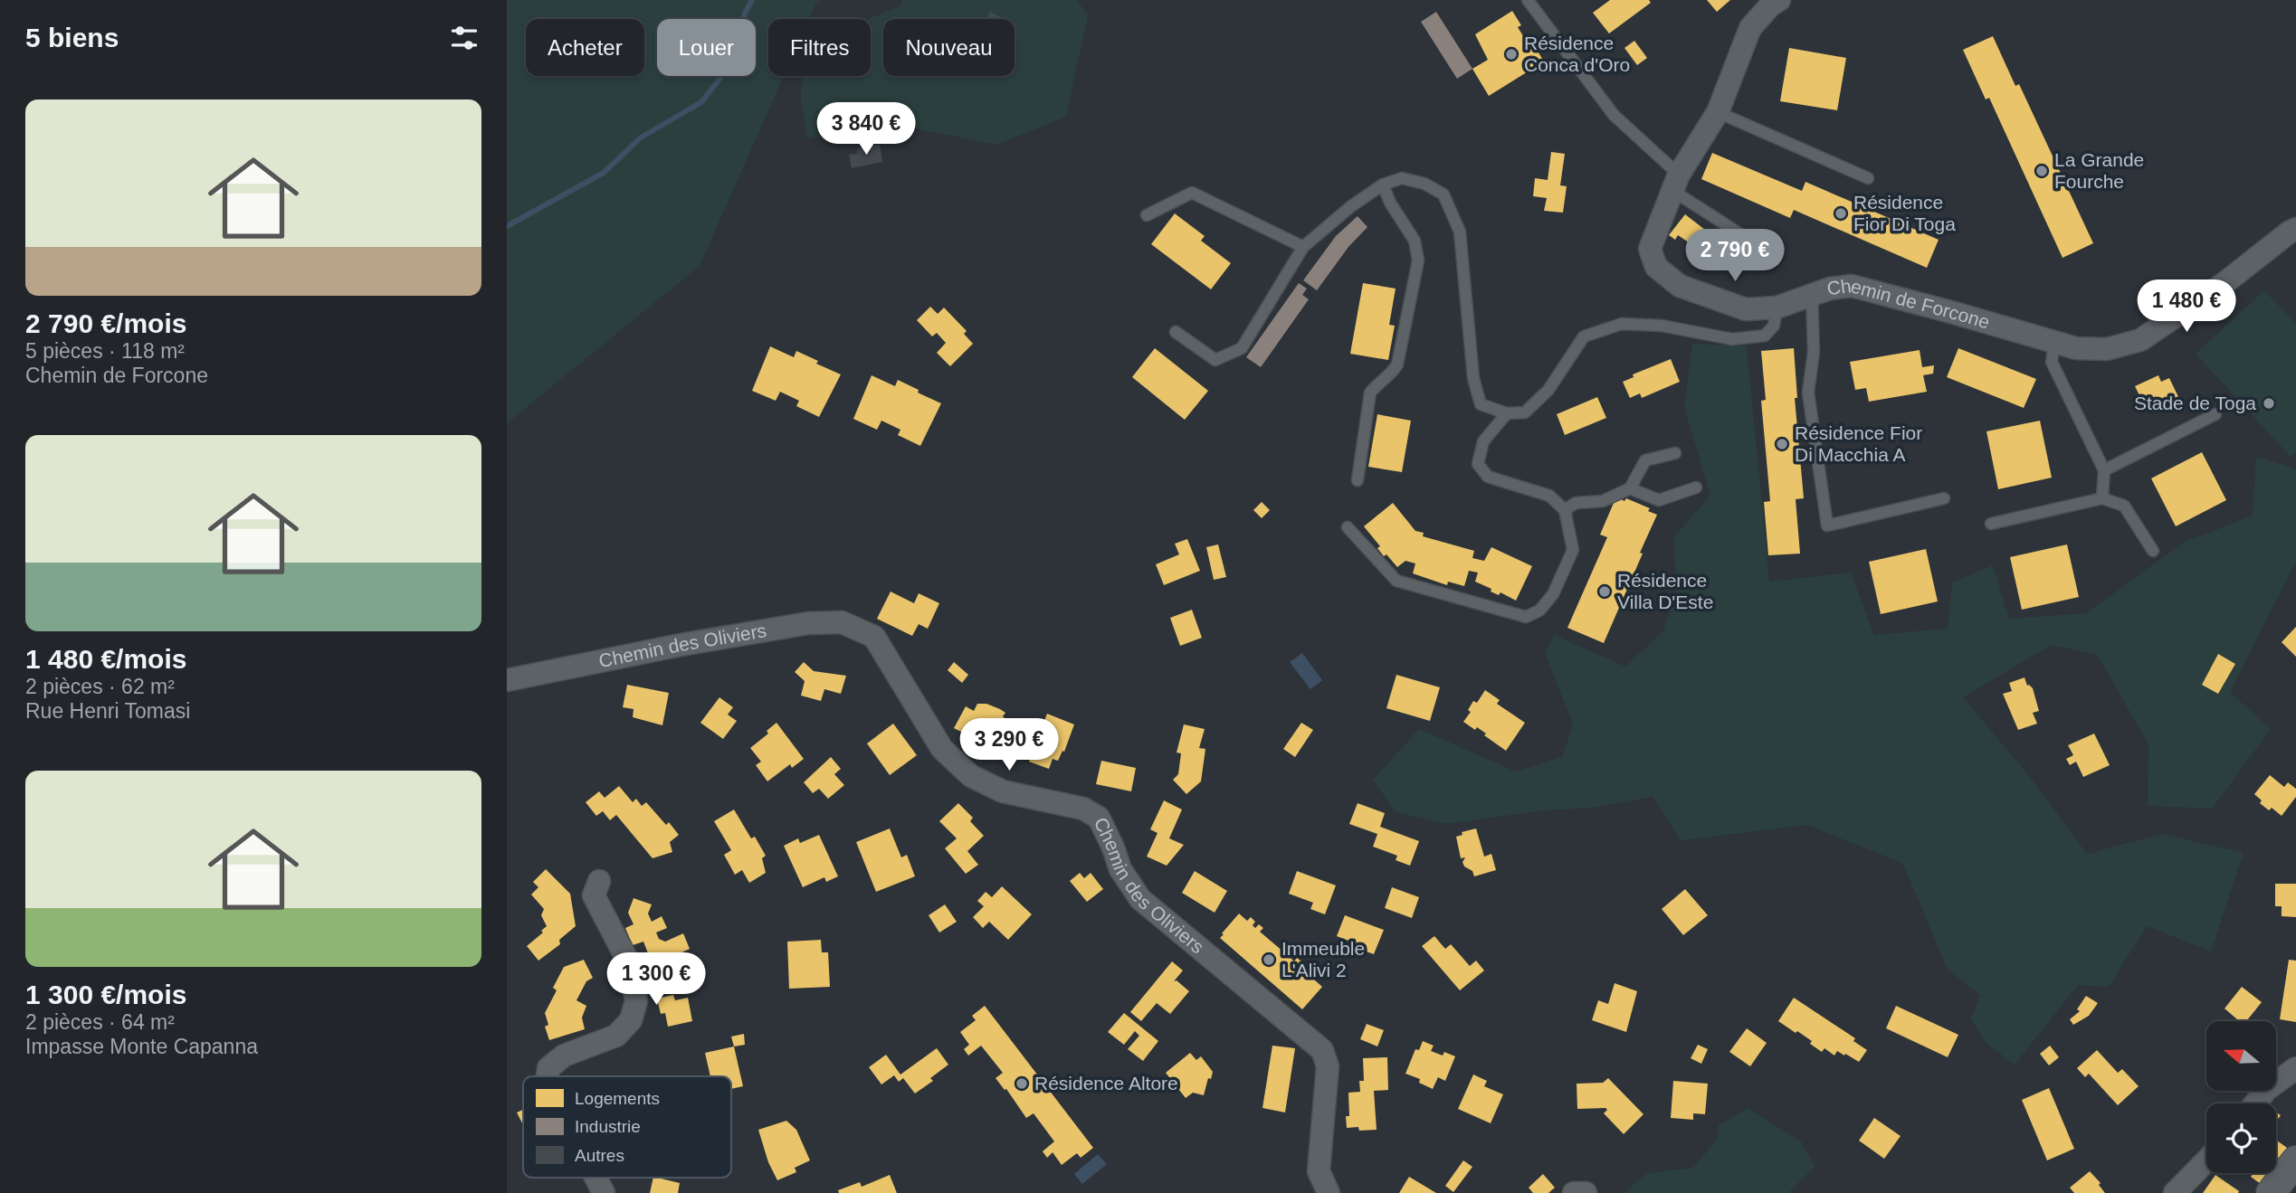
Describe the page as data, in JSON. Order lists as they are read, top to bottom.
{
  "streets": {
    "street": ["Chemin de Forcone", "Chemin des Oliviers"]
  },
  "places": [
    "Résidence Conca d'Oro",
    "La Grande Fourche",
    "Résidence Fior Di Toga",
    "Stade de Toga",
    "Résidence Fior Di Macchia A",
    "Résidence Villa D'Este",
    "Immeuble L'Alivi 2",
    "Résidence Altore"
  ],
  "legend": ["Logements", "Industrie", "Autres"],
  "north": "left",
  "page": {
    "heading": "5 biens",
    "chip": [
      "Acheter",
      "Louer",
      "Filtres",
      "Nouveau"
    ],
    "list": [
      {
        "name": "2 790 €/mois",
        "note": "5 pièces · 118 m² · Chemin de Forcone"
      },
      {
        "name": "1 480 €/mois",
        "note": "2 pièces · 62 m² · Rue Henri Tomasi"
      },
      {
        "name": "1 300 €/mois",
        "note": "2 pièces · 64 m² · Impasse Monte Capanna"
      }
    ],
    "price": [
      "3 840 €",
      "2 790 €",
      "1 480 €",
      "3 290 €",
      "1 300 €"
    ]
  }
}
